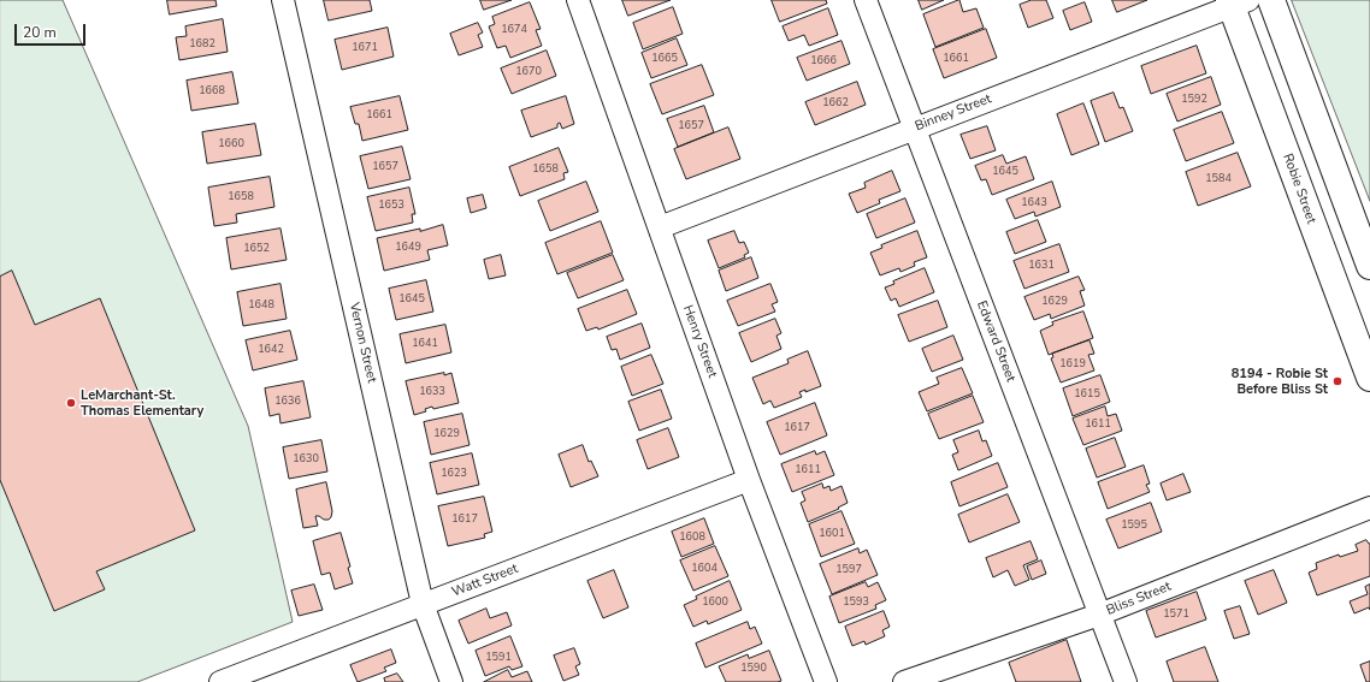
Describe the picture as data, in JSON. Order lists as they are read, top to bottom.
{
  "streets": {
    "main road": ["Robie Street"],
    "street": [
      "Binney Street",
      "Henry Street",
      "Edward Street",
      "Vernon Street",
      "Watt Street",
      "Bliss Street"
    ]
  },
  "crossings": [
    ["Binney Street", "Robie Street"],
    ["Binney Street", "Henry Street"],
    ["Binney Street", "Edward Street"],
    ["Henry Street", "Watt Street"],
    ["Edward Street", "Bliss Street"],
    ["Vernon Street", "Watt Street"]
  ],
  "places": ["8194 - Robie St Before Bliss St", "LeMarchant-St. Thomas Elementary"],
  "house_numbers": [
    "1674",
    "1682",
    "1671",
    "1665",
    "1661",
    "1666",
    "1670",
    "1668",
    "1592",
    "1662",
    "1661",
    "1657",
    "1660",
    "1657",
    "1658",
    "1645",
    "1584",
    "1658",
    "1643",
    "1653",
    "1649",
    "1652",
    "1631",
    "1645",
    "1629",
    "1648",
    "1641",
    "1642",
    "1619",
    "1633",
    "1615",
    "1636",
    "1611",
    "1617",
    "1629",
    "1630",
    "1611",
    "1623",
    "1617",
    "1595",
    "1601",
    "1608",
    "1604",
    "1597",
    "1600",
    "1593",
    "1571",
    "1591",
    "1590"
  ],
  "scale_bar": "20 m"
}
